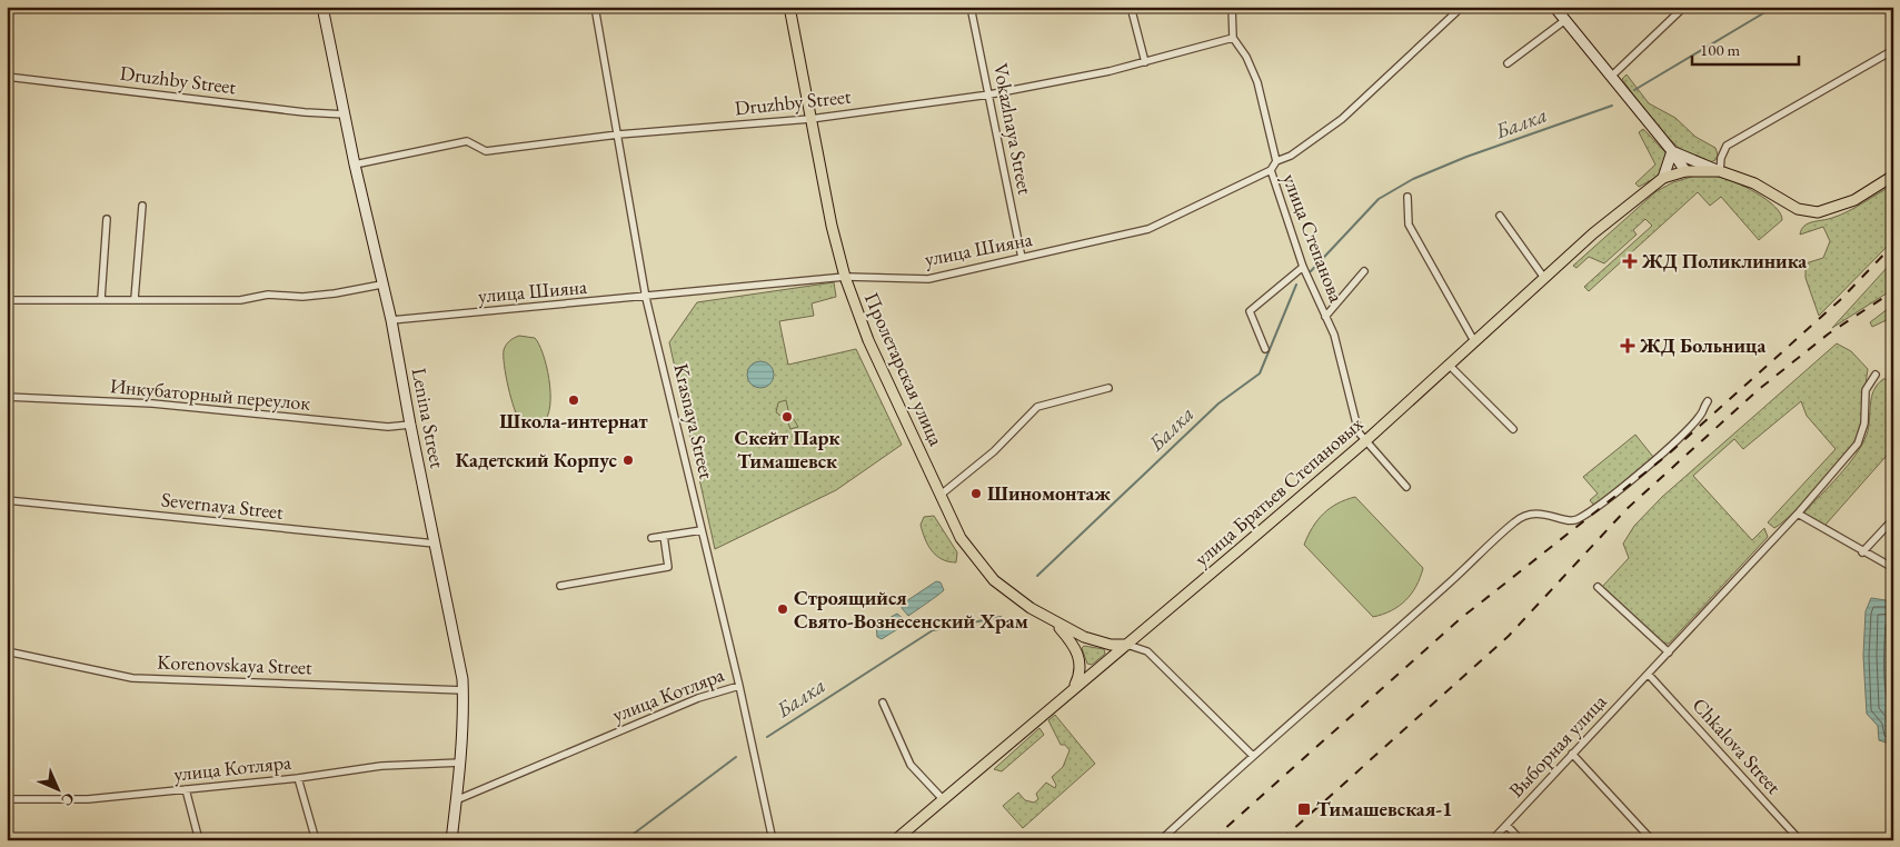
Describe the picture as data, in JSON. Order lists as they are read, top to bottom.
{
  "streets": {
    "main road": ["Пролетарская улица", "Lenina Street", "улица Братьев Степановых"],
    "street": [
      "Druzhby Street",
      "Vokazlnaya Street",
      "улица Степанова",
      "улица Шияна",
      "Инкубаторный переулок",
      "Krasnaya Street",
      "Severnaya Street",
      "Korenovskaya Street",
      "улица Котляра",
      "Выборная улица",
      "Chkalova Street"
    ]
  },
  "crossings": [
    ["Druzhby Street", "Vokazlnaya Street"],
    ["Druzhby Street", "улица Степанова"],
    ["Druzhby Street", "Пролетарская улица"],
    ["Druzhby Street", "Lenina Street"],
    ["Druzhby Street", "Krasnaya Street"],
    ["Vokazlnaya Street", "улица Шияна"],
    ["улица Степанова", "улица Шияна"],
    ["улица Степанова", "улица Братьев Степановых"],
    ["улица Шияна", "Пролетарская улица"],
    ["улица Шияна", "Lenina Street"],
    ["улица Шияна", "Krasnaya Street"],
    ["Пролетарская улица", "улица Братьев Степановых"],
    ["Инкубаторный переулок", "Lenina Street"],
    ["Lenina Street", "Severnaya Street"],
    ["Lenina Street", "Korenovskaya Street"],
    ["Lenina Street", "улица Котляра"],
    ["Krasnaya Street", "улица Котляра"],
    ["Выборная улица", "Chkalova Street"]
  ],
  "water": ["Балка"],
  "places": {
    "health": ["ЖД Поликлиника", "ЖД Больница"],
    "other": [
      "Школа-интернат",
      "Скейт Парк Тимашевск",
      "Кадетский Корпус",
      "Шиномонтаж",
      "Строящийся Свято-Вознесенский Храм"
    ],
    "transit": ["Тимашевская-1"]
  },
  "scale_bar": "100 m",
  "north": "bottom right"
}
